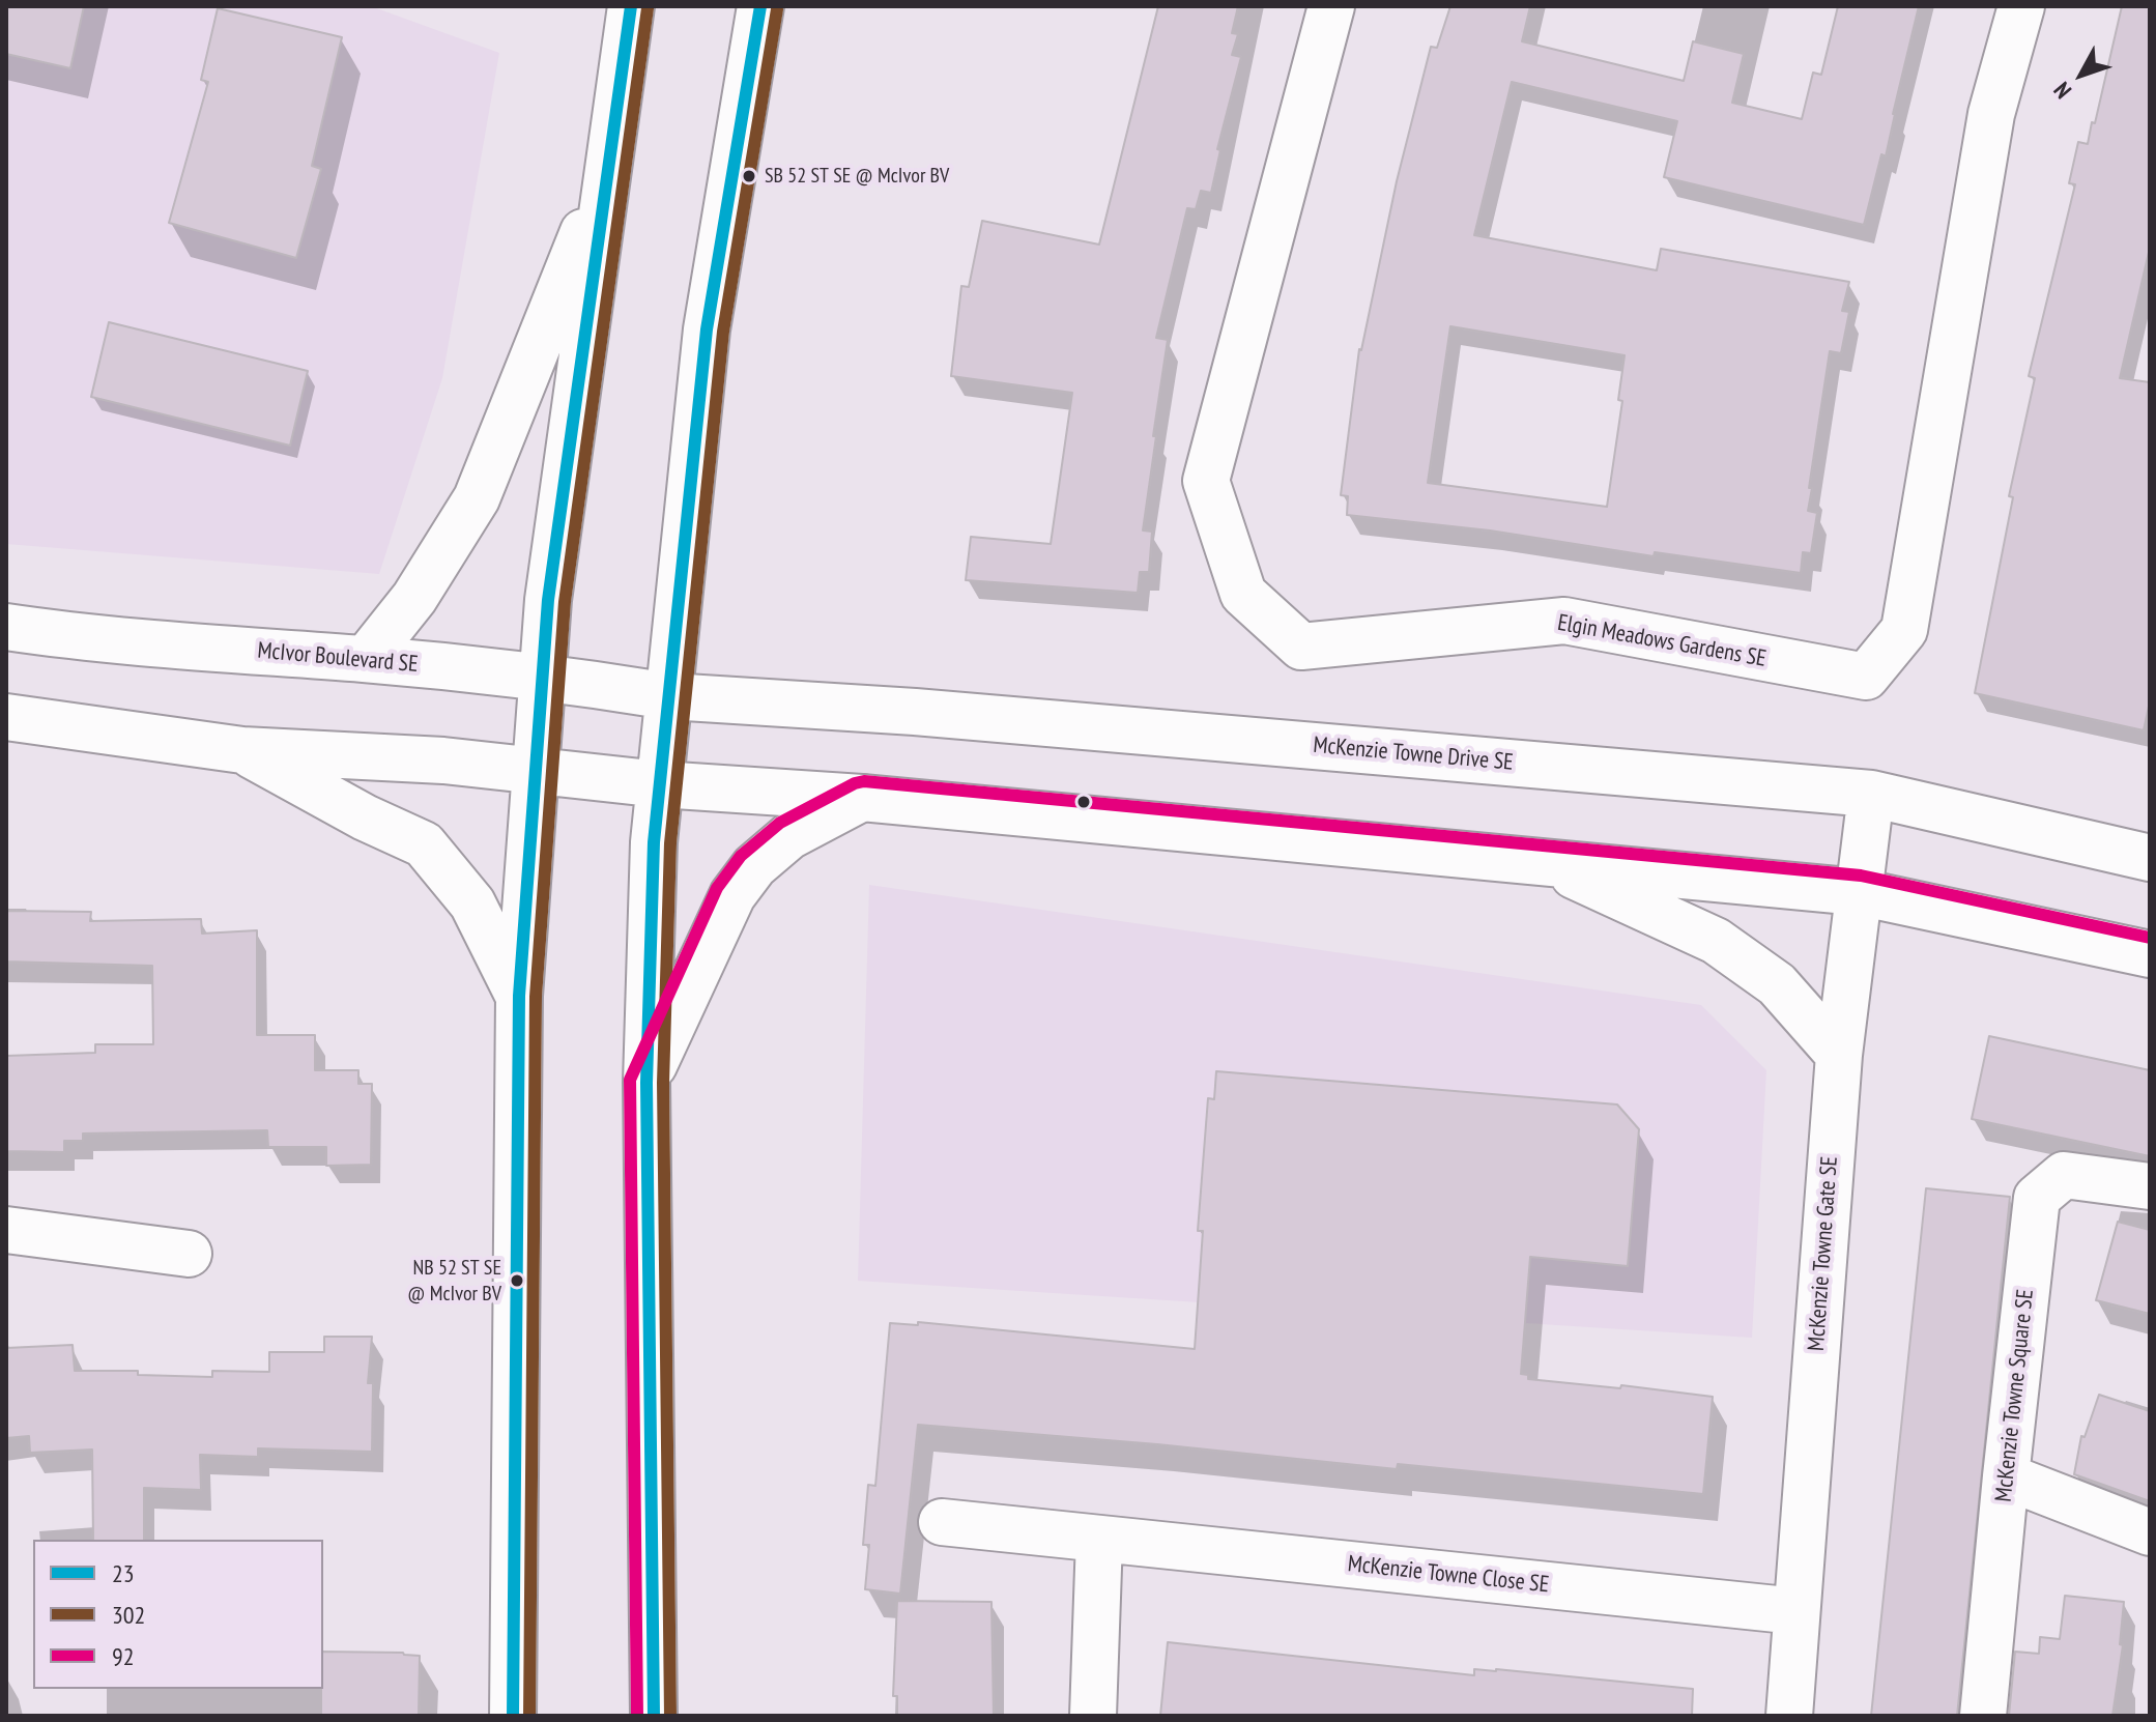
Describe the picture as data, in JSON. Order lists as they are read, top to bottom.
{
  "streets": {
    "street": [
      "Elgin Meadows Gardens SE",
      "McIvor Boulevard SE",
      "McKenzie Towne Drive SE",
      "McKenzie Towne Gate SE",
      "McKenzie Towne Square SE",
      "McKenzie Towne Close SE"
    ]
  },
  "crossings": [
    ["McIvor Boulevard SE", "McKenzie Towne Drive SE"],
    ["McKenzie Towne Drive SE", "McKenzie Towne Gate SE"],
    ["McKenzie Towne Gate SE", "McKenzie Towne Close SE"]
  ],
  "places": ["SB 52 ST SE @ McIvor BV", "NB 52 ST SE @ McIvor BV"],
  "lines": ["transit line 23", "transit line 302", "transit line 92"],
  "legend": ["23", "302", "92"],
  "north": "bottom left"
}
